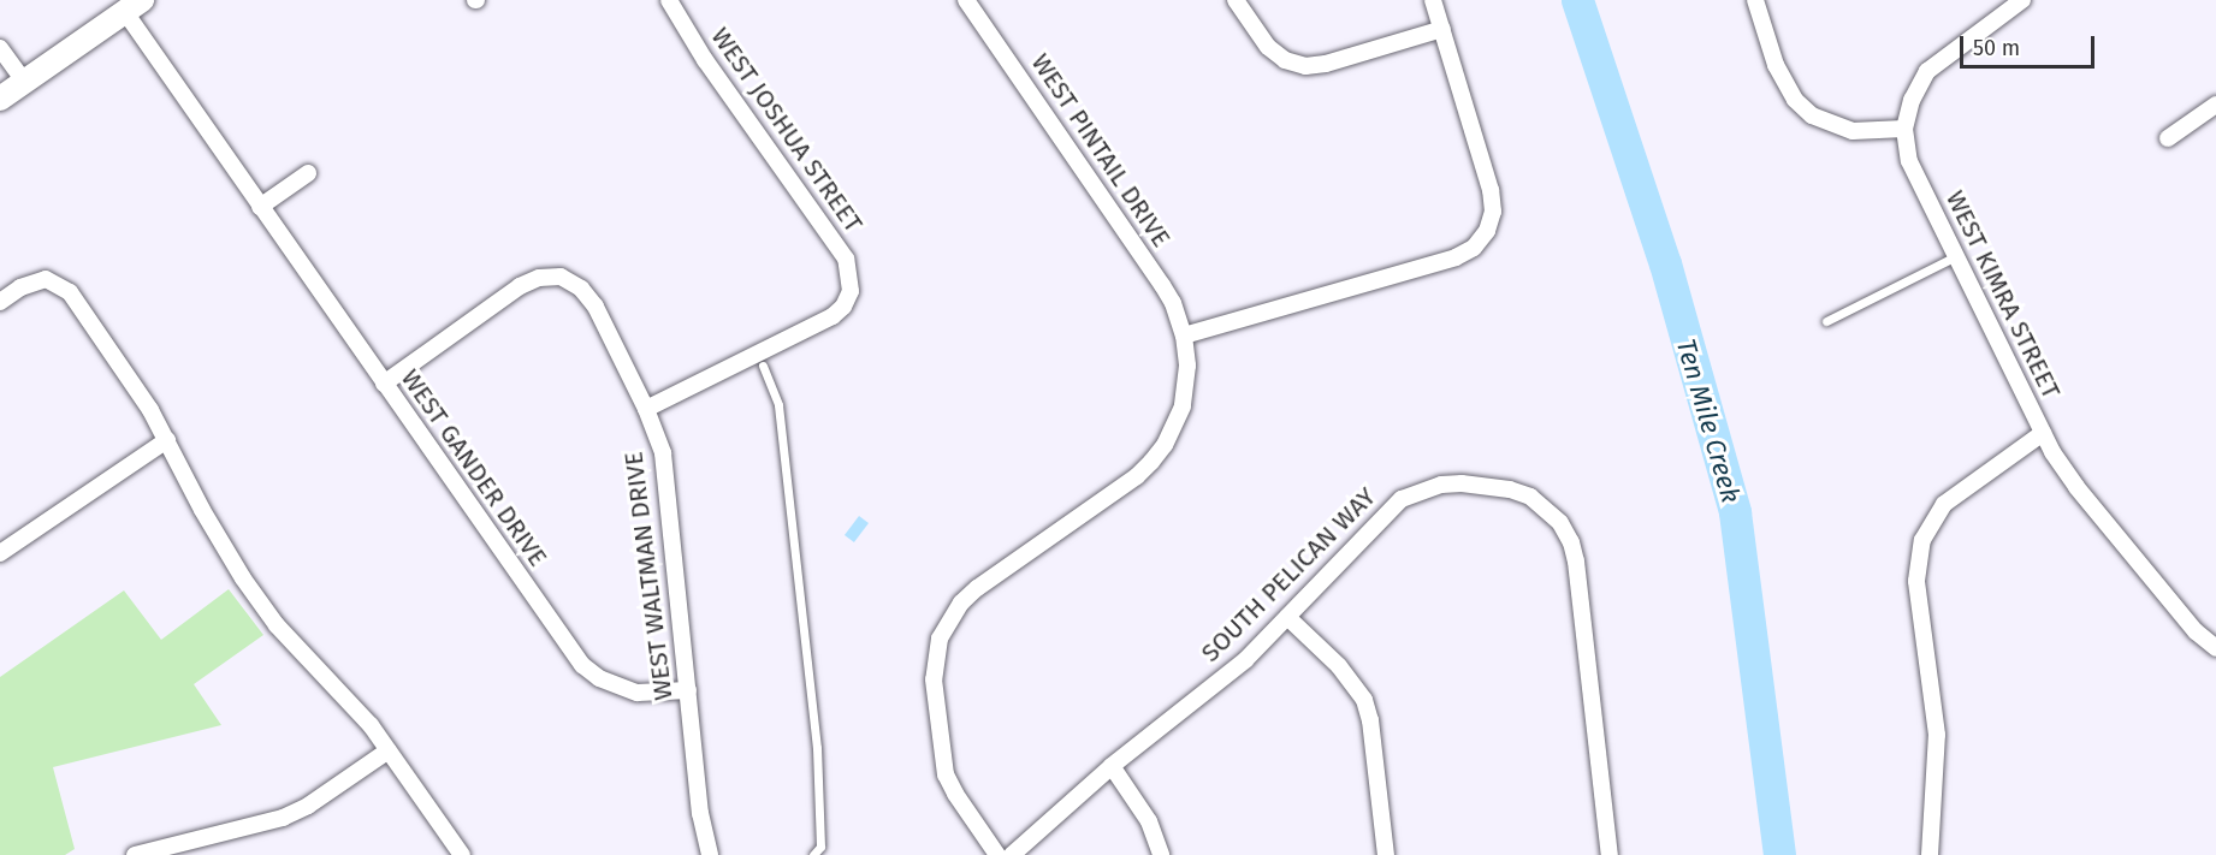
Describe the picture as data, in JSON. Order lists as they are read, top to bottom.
{
  "streets": {
    "street": [
      "WEST JOSHUA STREET",
      "WEST PINTAIL DRIVE",
      "WEST KIMRA STREET",
      "WEST GANDER DRIVE",
      "SOUTH PELICAN WAY",
      "WEST WALTMAN DRIVE"
    ]
  },
  "crossings": [
    ["WEST JOSHUA STREET", "WEST WALTMAN DRIVE"],
    ["WEST GANDER DRIVE", "WEST WALTMAN DRIVE"]
  ],
  "water": ["Ten Mile Creek"],
  "scale_bar": "50 m"
}
